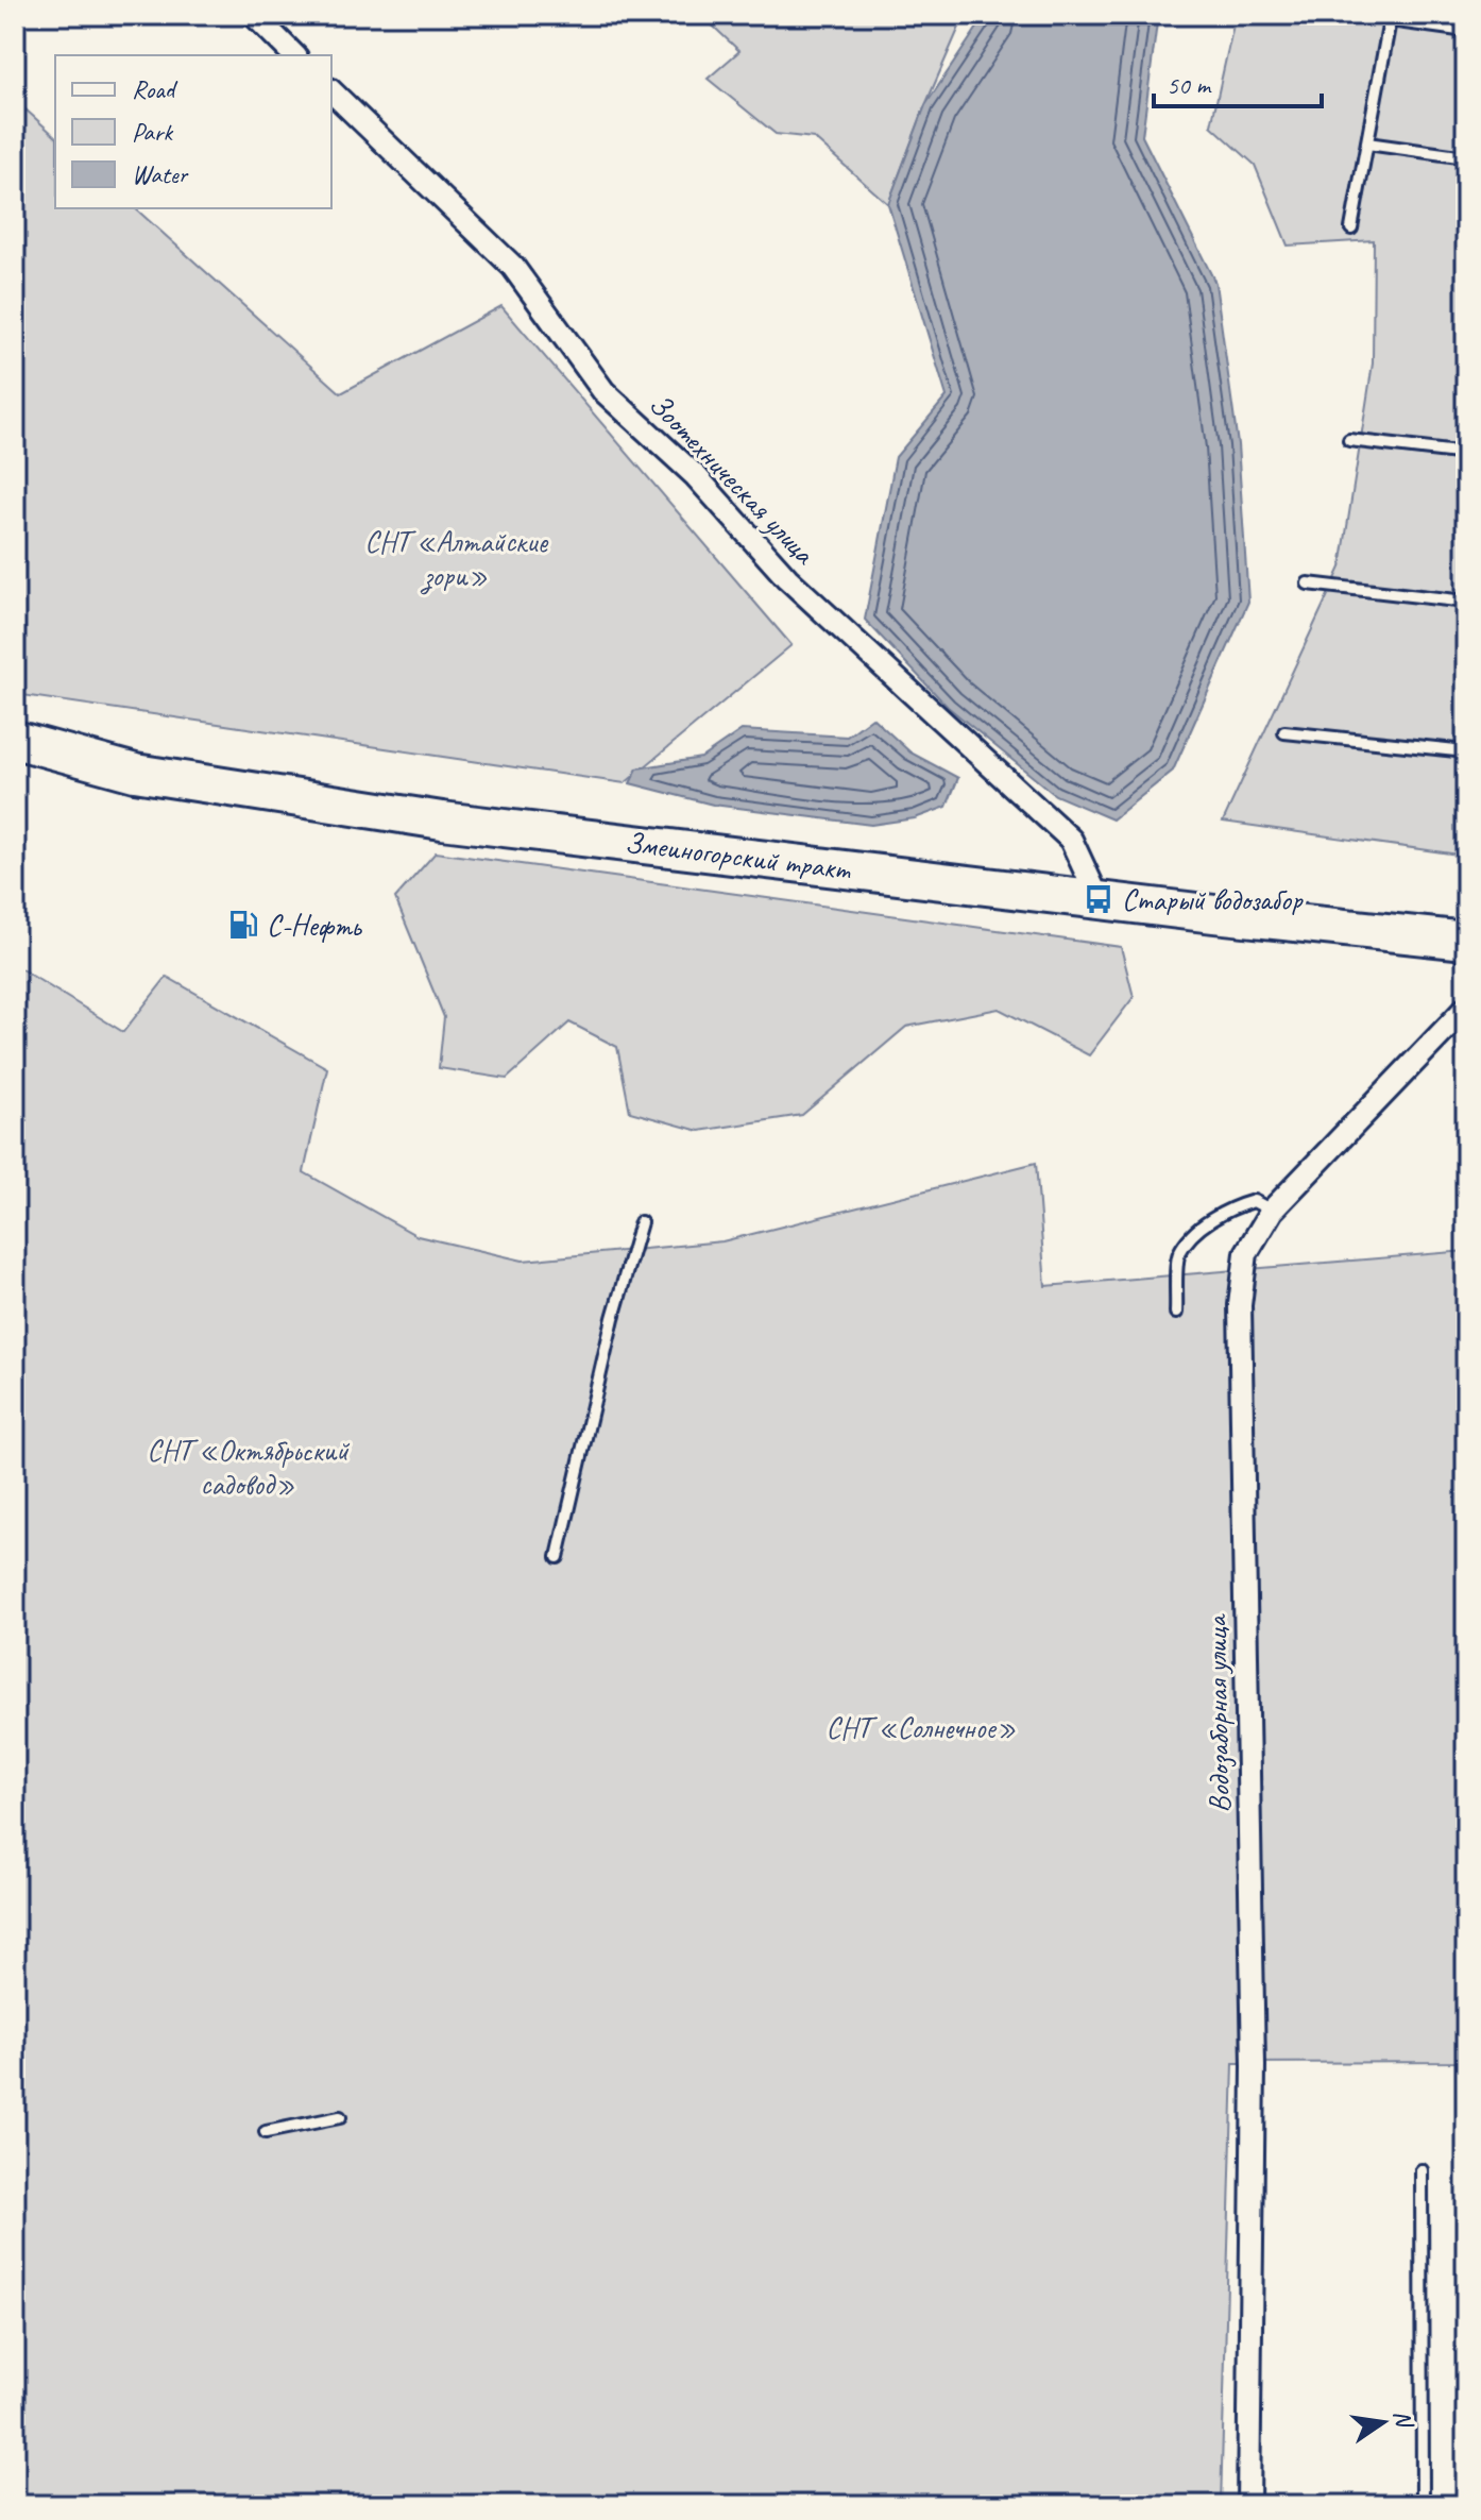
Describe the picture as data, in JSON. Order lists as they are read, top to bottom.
{
  "streets": {
    "highway": ["Змеиногорский тракт"],
    "street": ["Зоотехническая улица", "Водозаборная улица"]
  },
  "crossings": [
    ["Зоотехническая улица", "Змеиногорский тракт"]
  ],
  "parks": ["СНТ «Алтайские зори»", "СНТ «Октябрьский садовод»", "СНТ «Солнечное»"],
  "places": {
    "bus stop": ["Старый водозабор"],
    "fuel station": ["С-Нефть"]
  },
  "legend": ["Road", "Park", "Water"],
  "scale_bar": "50 m",
  "north": "right"
}
